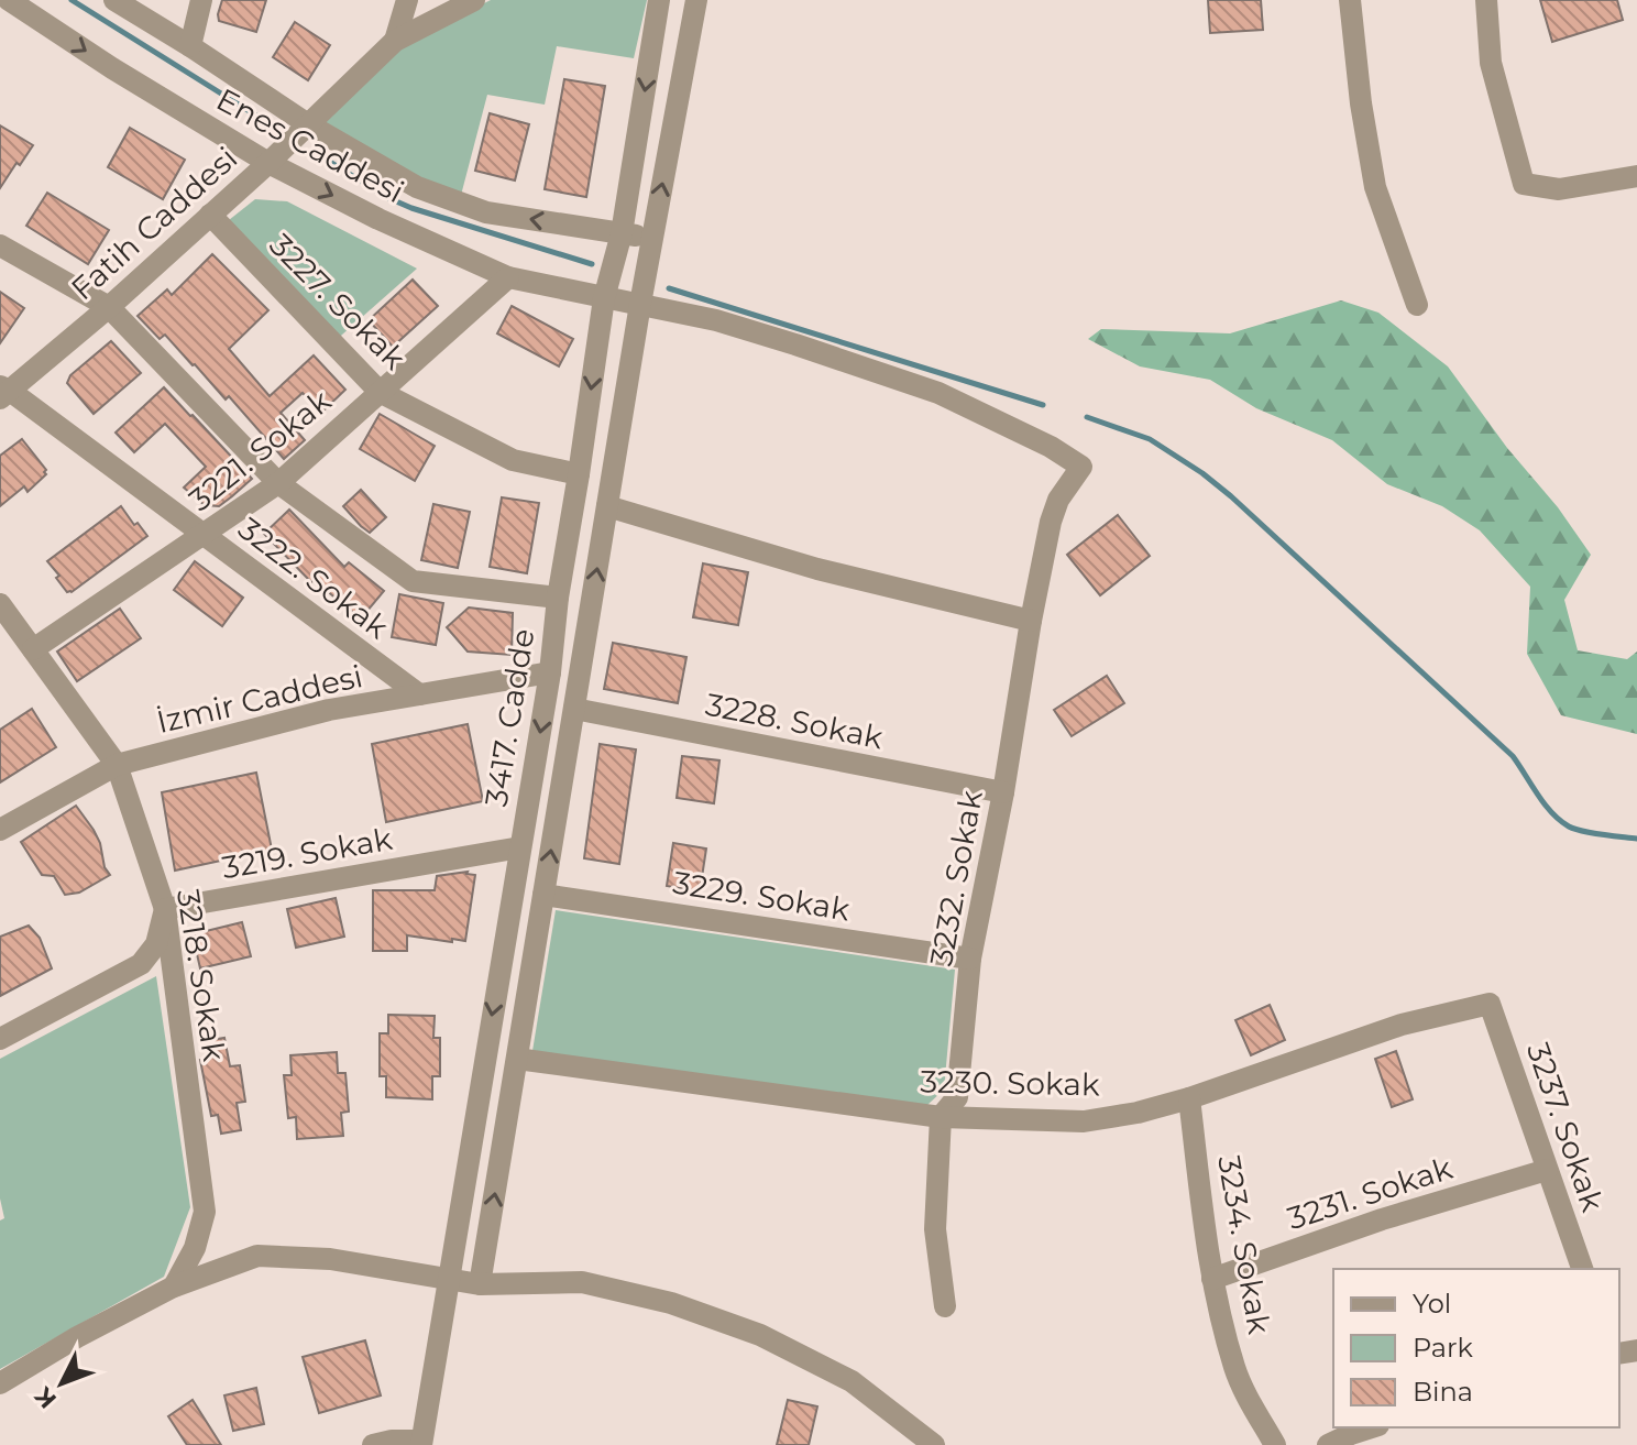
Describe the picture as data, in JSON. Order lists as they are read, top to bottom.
{
  "streets": {
    "street": [
      "Enes Caddesi",
      "Fatih Caddesi",
      "3227. Sokak",
      "3221. Sokak",
      "3222. Sokak",
      "İzmir Caddesi",
      "3417. Cadde",
      "3228. Sokak",
      "3219. Sokak",
      "3232. Sokak",
      "3229. Sokak",
      "3218. Sokak",
      "3230. Sokak",
      "3237. Sokak",
      "3231. Sokak",
      "3234. Sokak"
    ]
  },
  "crossings": [
    ["Enes Caddesi", "Fatih Caddesi"],
    ["Enes Caddesi", "3221. Sokak"],
    ["Enes Caddesi", "3417. Cadde"],
    ["Enes Caddesi", "3232. Sokak"],
    ["Fatih Caddesi", "3227. Sokak"],
    ["Fatih Caddesi", "3222. Sokak"],
    ["3227. Sokak", "3221. Sokak"],
    ["3227. Sokak", "3417. Cadde"],
    ["3221. Sokak", "3222. Sokak"],
    ["3221. Sokak", "3218. Sokak"],
    ["3222. Sokak", "İzmir Caddesi"],
    ["İzmir Caddesi", "3417. Cadde"],
    ["İzmir Caddesi", "3218. Sokak"],
    ["3417. Cadde", "3228. Sokak"],
    ["3417. Cadde", "3219. Sokak"],
    ["3417. Cadde", "3232. Sokak"],
    ["3417. Cadde", "3229. Sokak"],
    ["3417. Cadde", "3230. Sokak"],
    ["3228. Sokak", "3232. Sokak"],
    ["3219. Sokak", "3218. Sokak"],
    ["3232. Sokak", "3229. Sokak"],
    ["3232. Sokak", "3230. Sokak"],
    ["3230. Sokak", "3237. Sokak"],
    ["3230. Sokak", "3234. Sokak"],
    ["3237. Sokak", "3231. Sokak"],
    ["3231. Sokak", "3234. Sokak"]
  ],
  "legend": ["Yol", "Park", "Bina"],
  "north": "bottom left"
}
